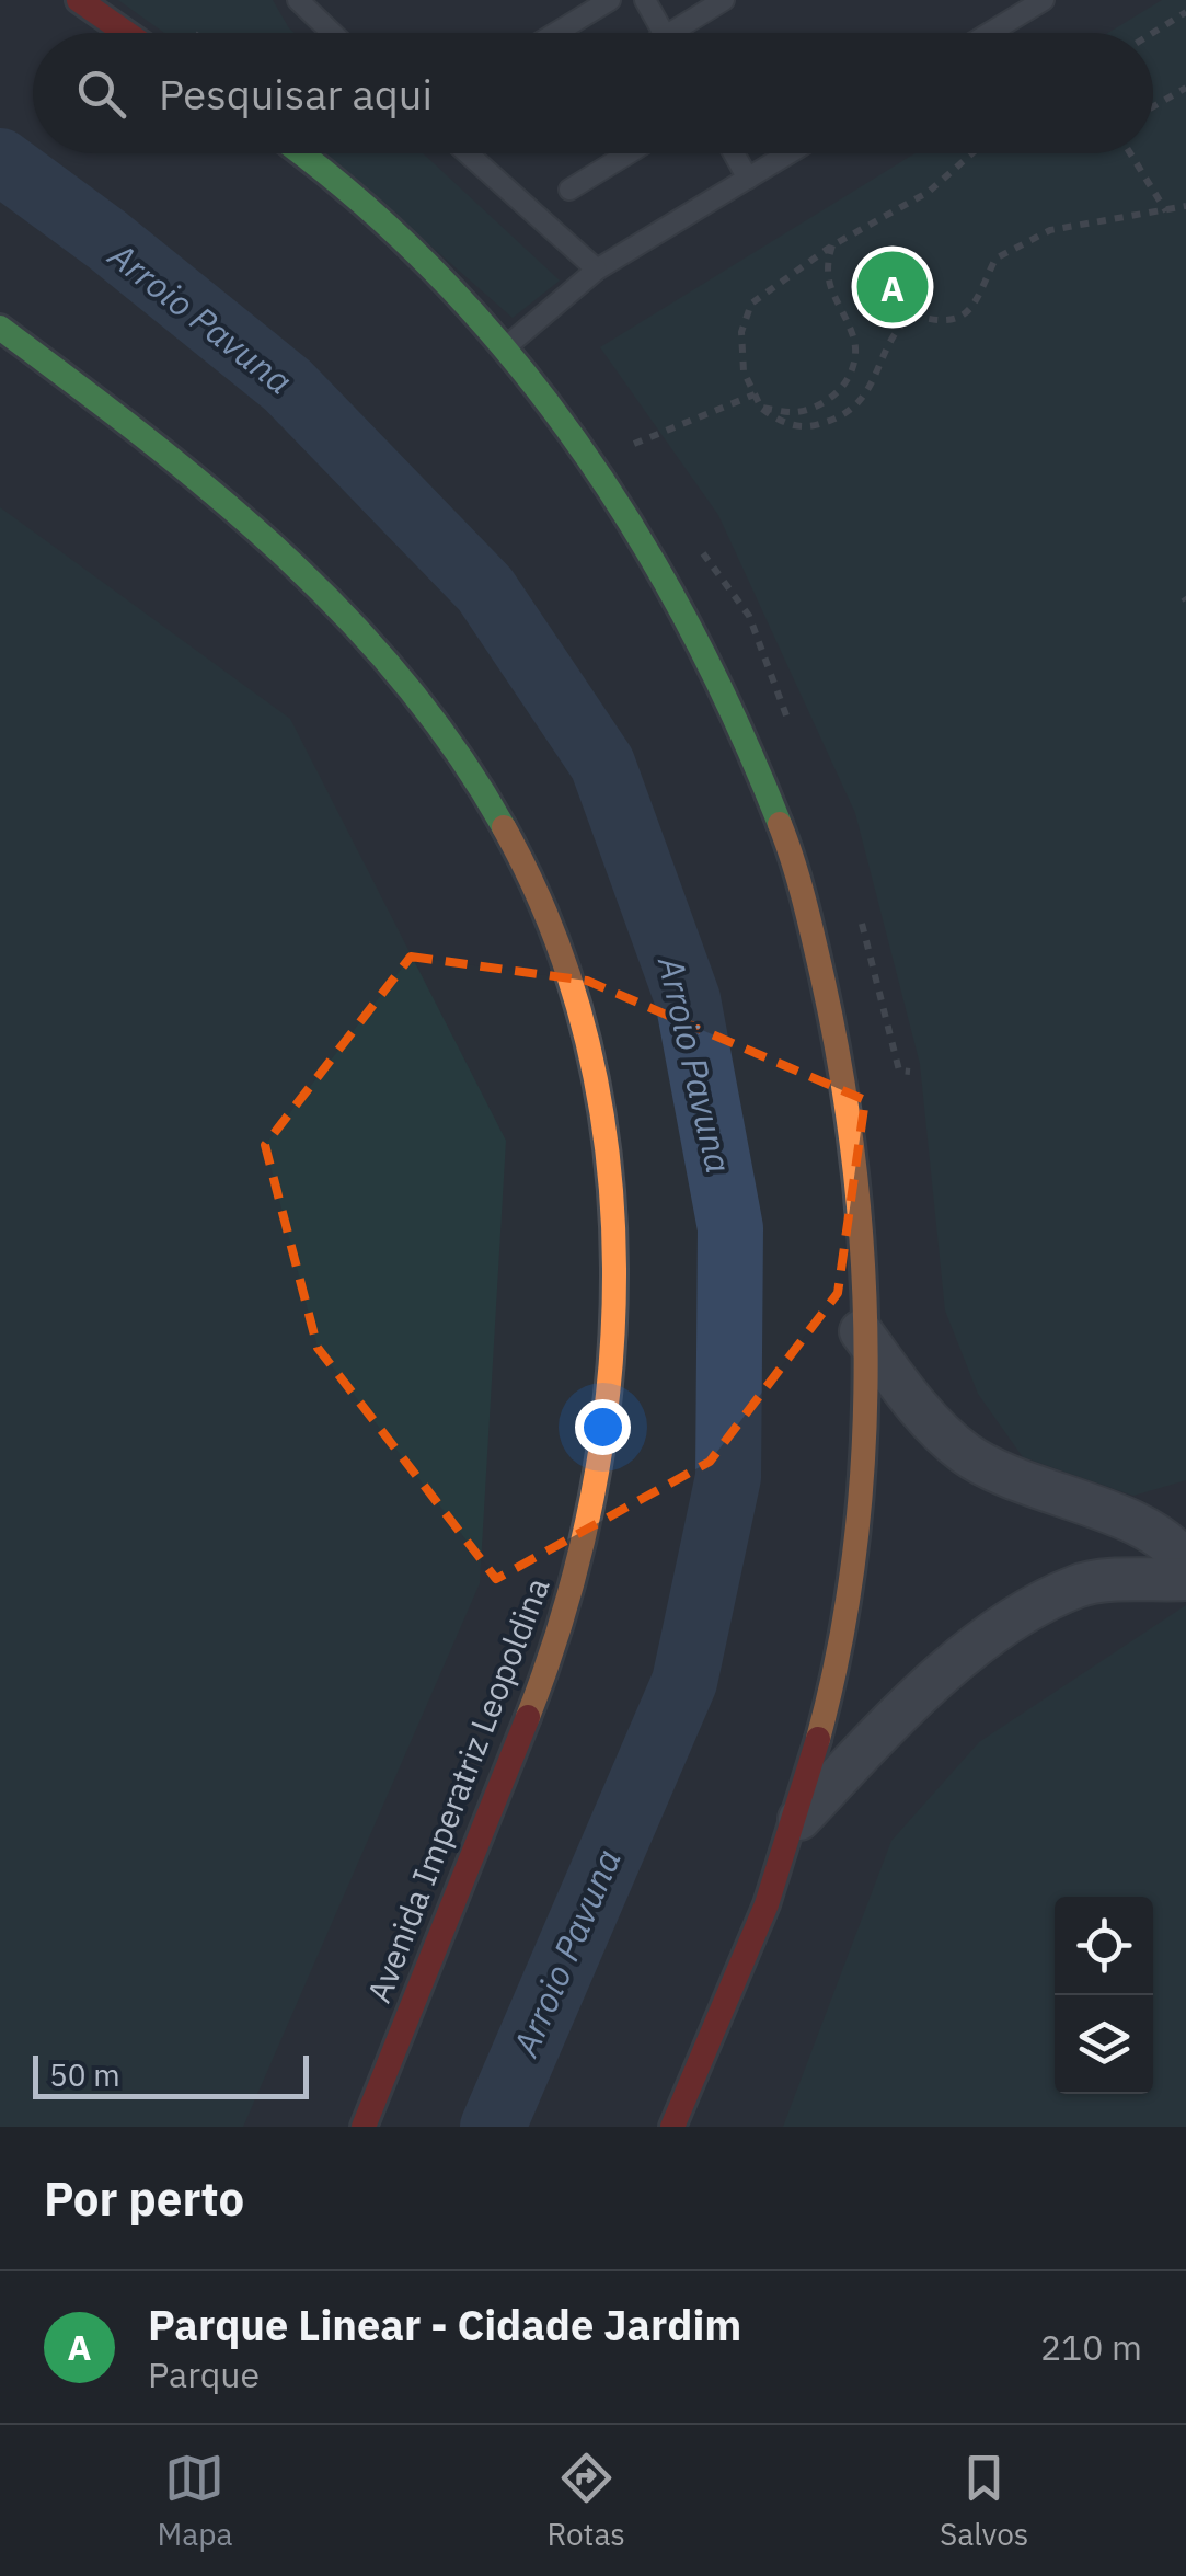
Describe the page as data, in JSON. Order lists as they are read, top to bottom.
{
  "streets": {
    "street": ["Avenida Imperatriz Leopoldina"]
  },
  "water": ["Arroio Pavuna"],
  "scale_bar": "50 m",
  "page": {
    "search": "Pesquisar aqui",
    "pins": "A",
    "scale": "50 m",
    "heading": "Por perto",
    "list": [
      {
        "mark": "A",
        "name": "Parque Linear - Cidade Jardim",
        "note": "Parque",
        "value": "210 m"
      }
    ],
    "nav": ["Mapa", "Rotas", "Salvos"]
  }
}
